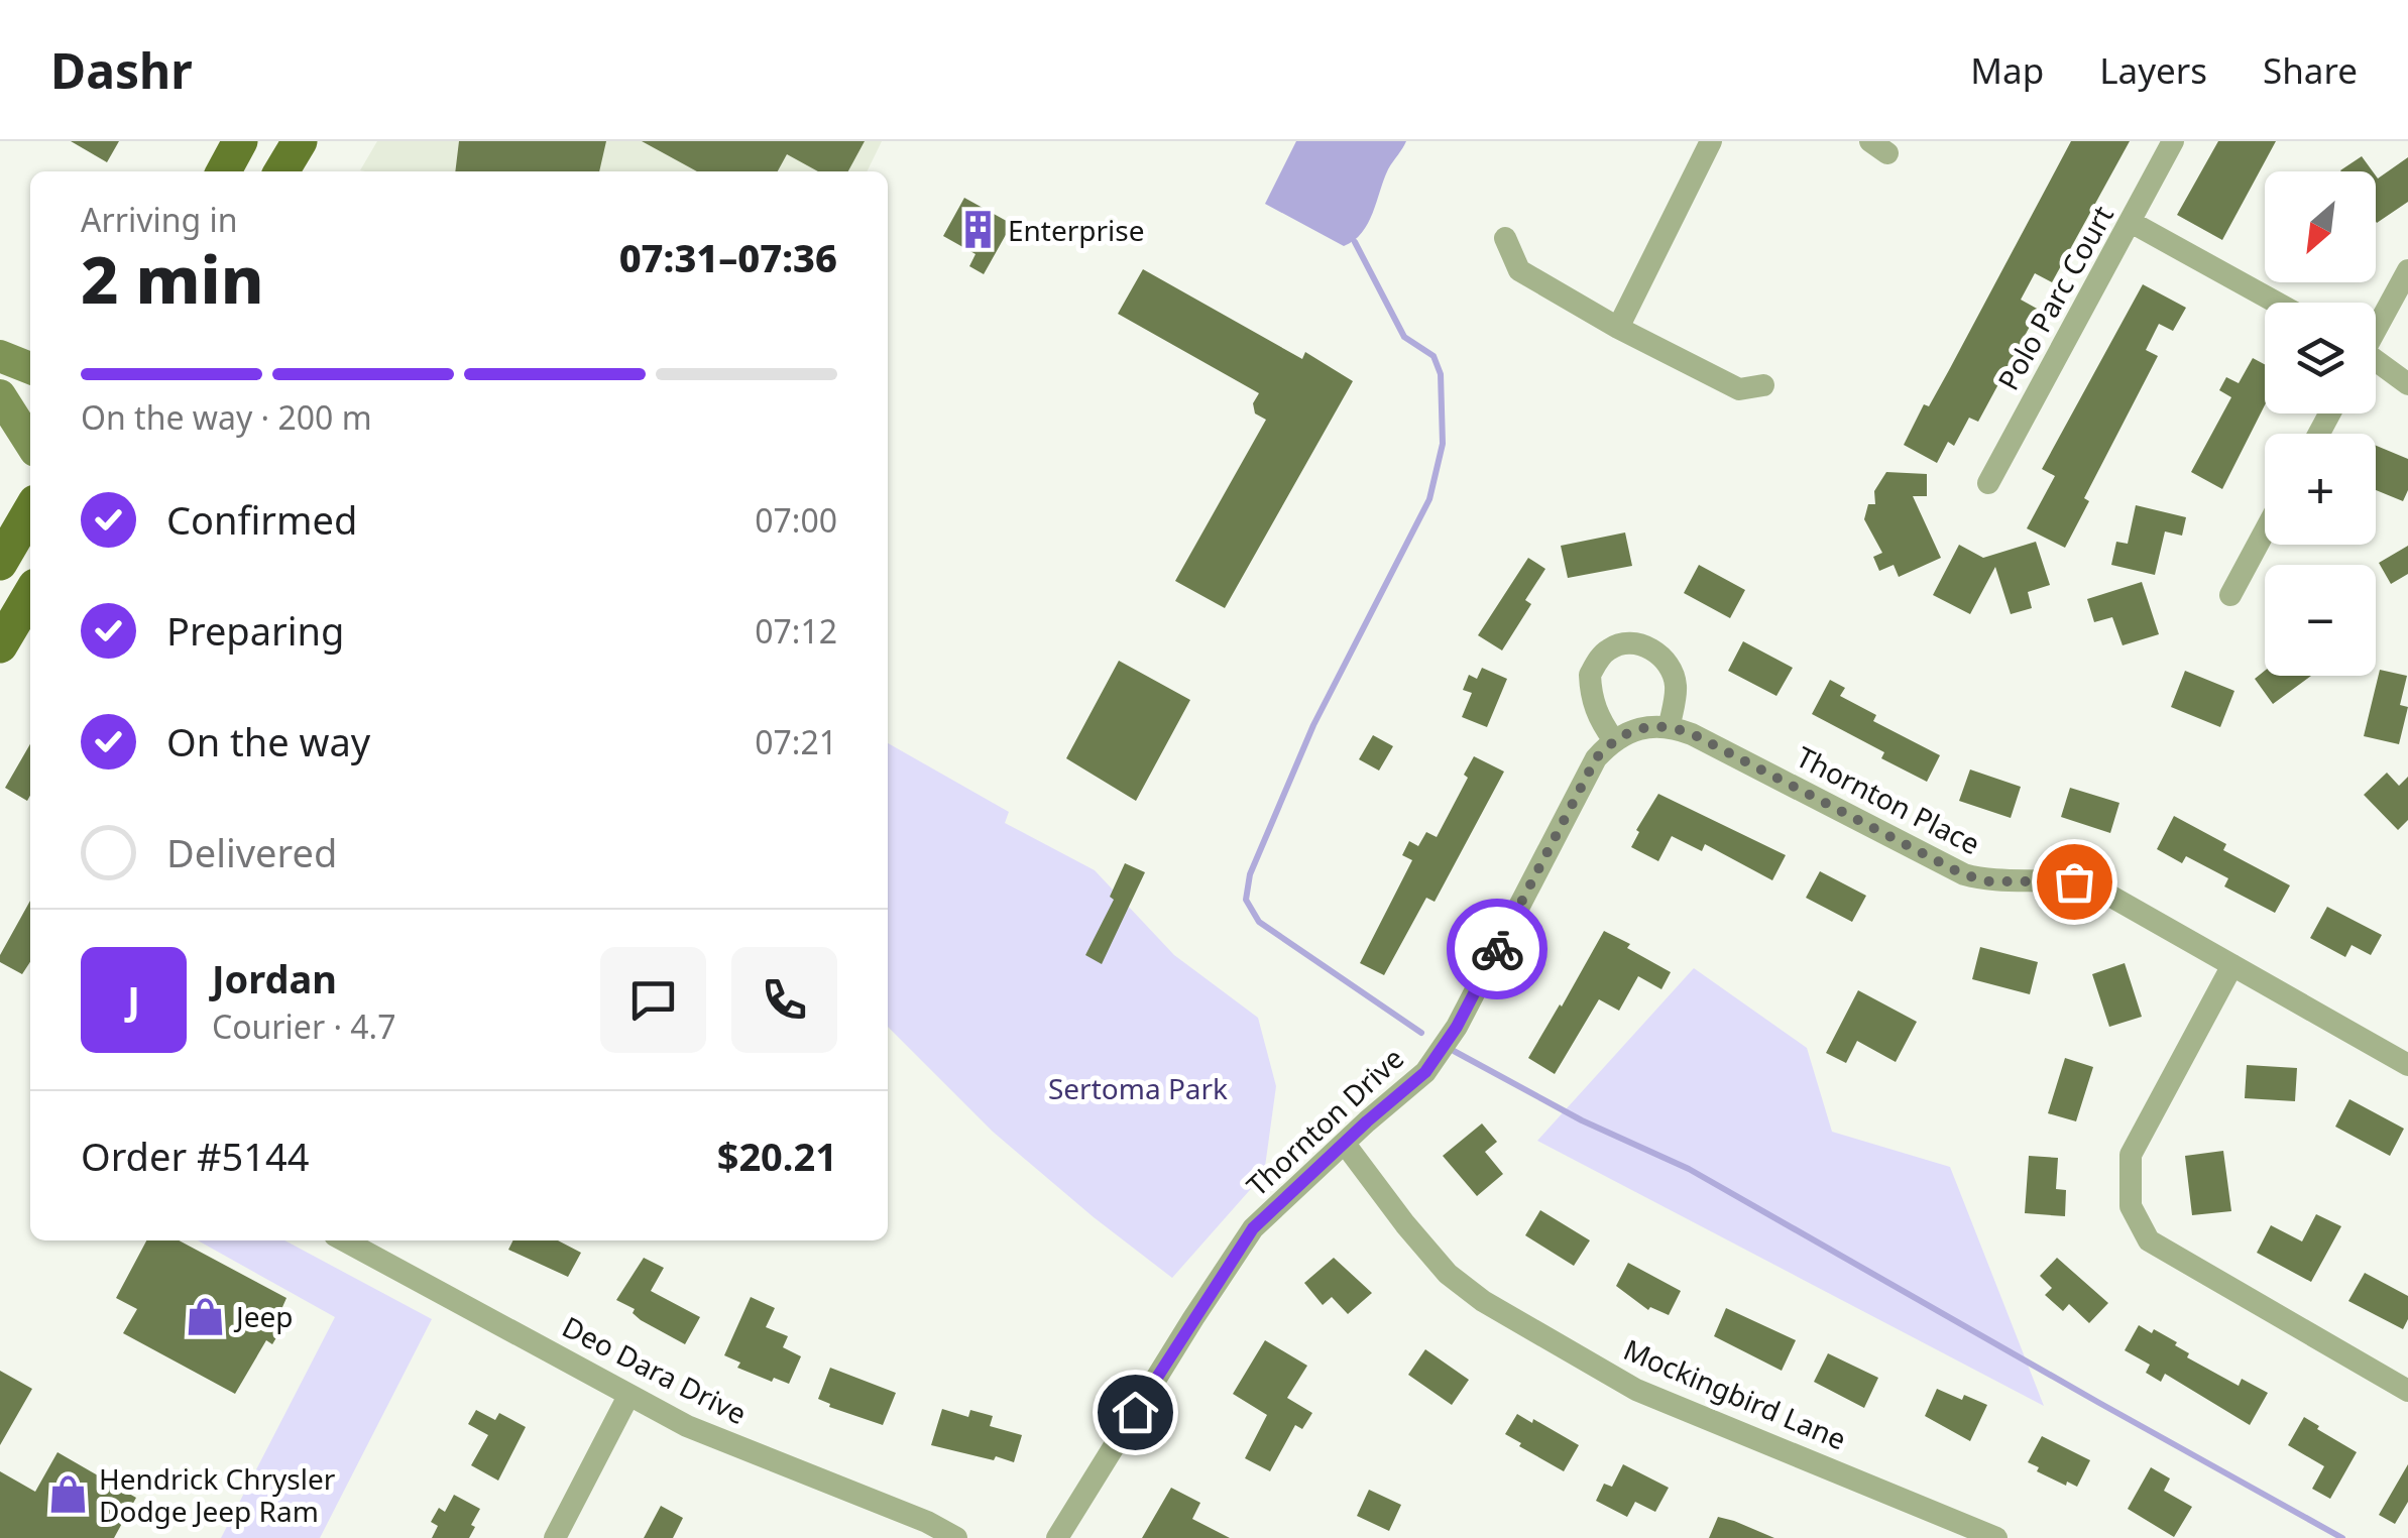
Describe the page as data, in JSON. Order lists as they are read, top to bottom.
{
  "streets": {
    "street": [
      "Polo Parc Court",
      "Thornton Place",
      "Thornton Drive",
      "Deo Dara Drive",
      "Mockingbird Lane"
    ]
  },
  "crossings": [
    ["Thornton Place", "Thornton Drive"],
    ["Thornton Drive", "Mockingbird Lane"]
  ],
  "parks": ["Sertoma Park"],
  "places": {
    "building": ["Enterprise"],
    "shop": ["Jeep", "Hendrick Chrysler Dodge Jeep Ram"]
  },
  "north": "bottom left",
  "page": {
    "header": "Dashr",
    "nav": ["Map", "Layers", "Share"],
    "map_buttons": ["+", "−"],
    "heading": ["2 min", "Arriving in", "07:31–07:36"],
    "panel": [
      "Jordan",
      "Courier · 4.7",
      "Order #5144",
      "$20.21"
    ],
    "bar": "On the way · 200 m",
    "list": [
      ["Confirmed", "07:00"],
      ["Preparing", "07:12"],
      ["On the way", "07:21"],
      "Delivered"
    ],
    "round": "J"
  }
}
